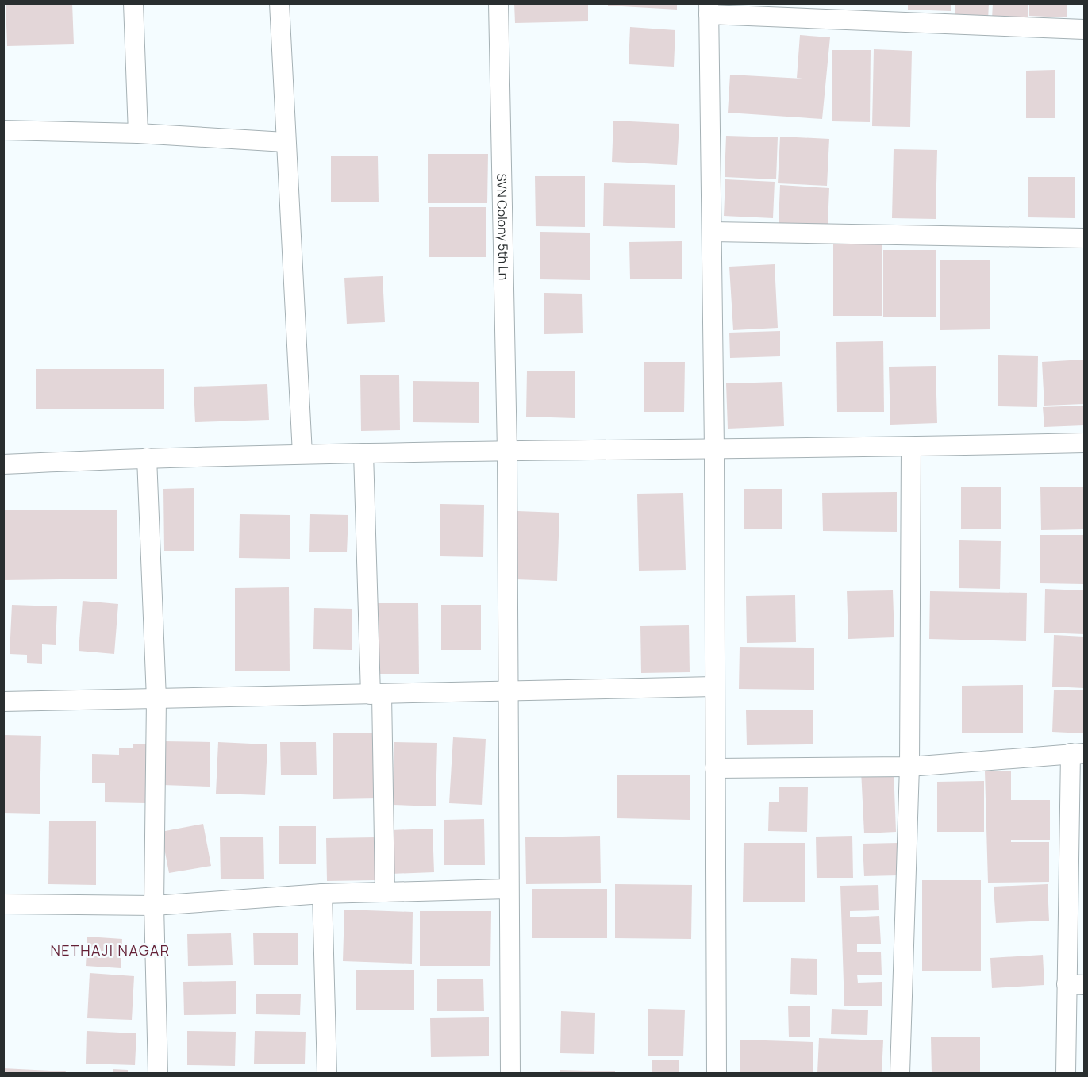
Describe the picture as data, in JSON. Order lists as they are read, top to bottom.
{
  "streets": {
    "street": ["SVN Colony 5th Ln"]
  },
  "districts": ["NETHAJI NAGAR"]
}
